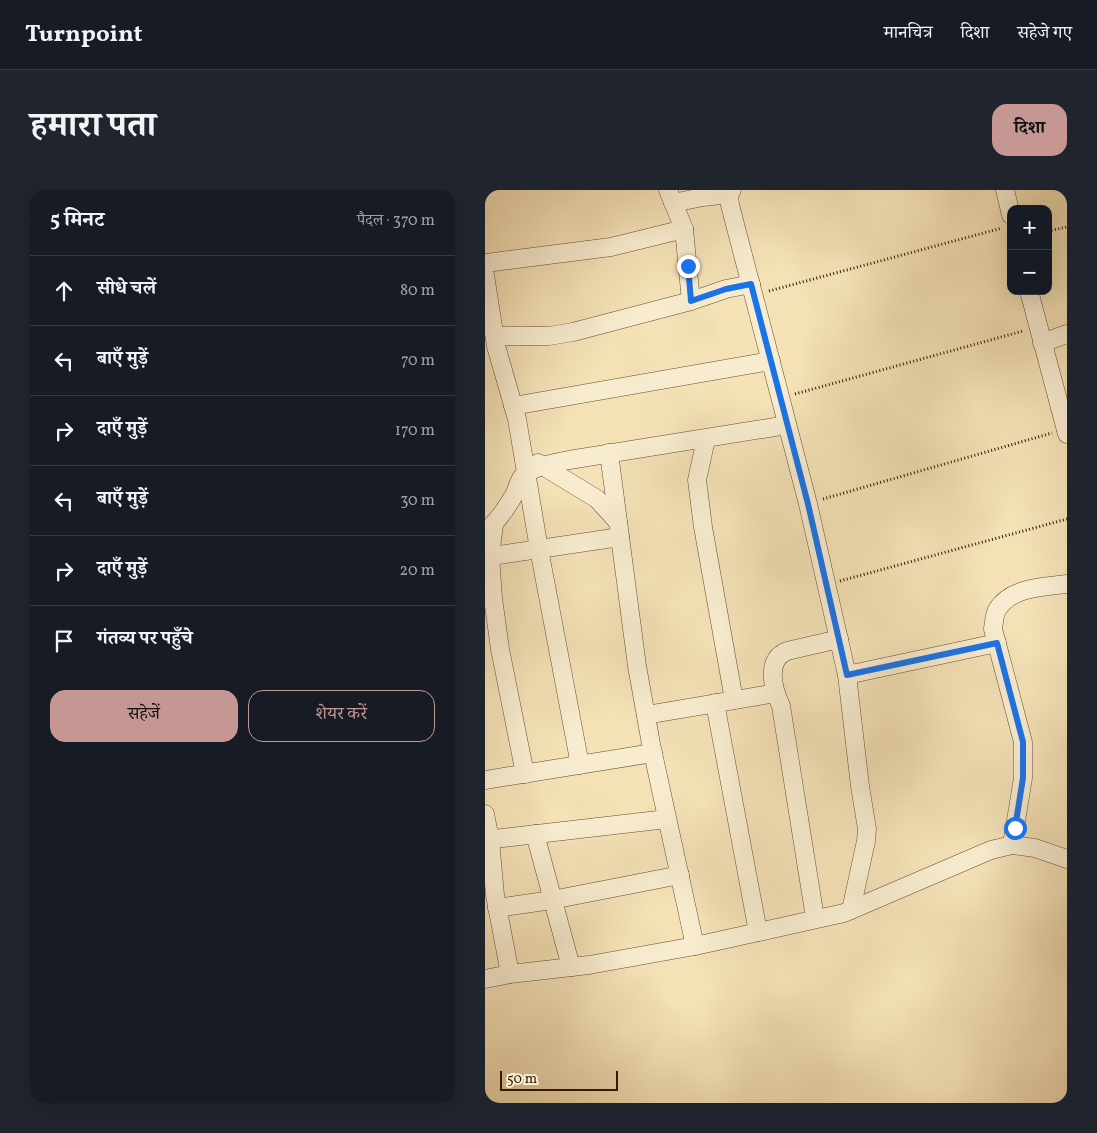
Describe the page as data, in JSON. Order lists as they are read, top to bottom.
{
  "scale_bar": "50 m",
  "page": {
    "header": "Turnpoint",
    "nav": ["मानचित्र", "दिशा", "सहेजे गए"],
    "title": "हमारा पता",
    "buttons": [
      "दिशा",
      ["सहेजें", "शेयर करें"]
    ],
    "heading": ["5 मिनट", "पैदल · 370 m"],
    "map_buttons": ["+", "−"],
    "list": [
      ["सीधे चलें", "80 m"],
      ["बाएँ मुड़ें", "70 m"],
      ["दाएँ मुड़ें", "170 m"],
      ["बाएँ मुड़ें", "30 m"],
      ["दाएँ मुड़ें", "20 m"],
      "गंतव्य पर पहुँचे"
    ],
    "scale": "50 m"
  }
}
